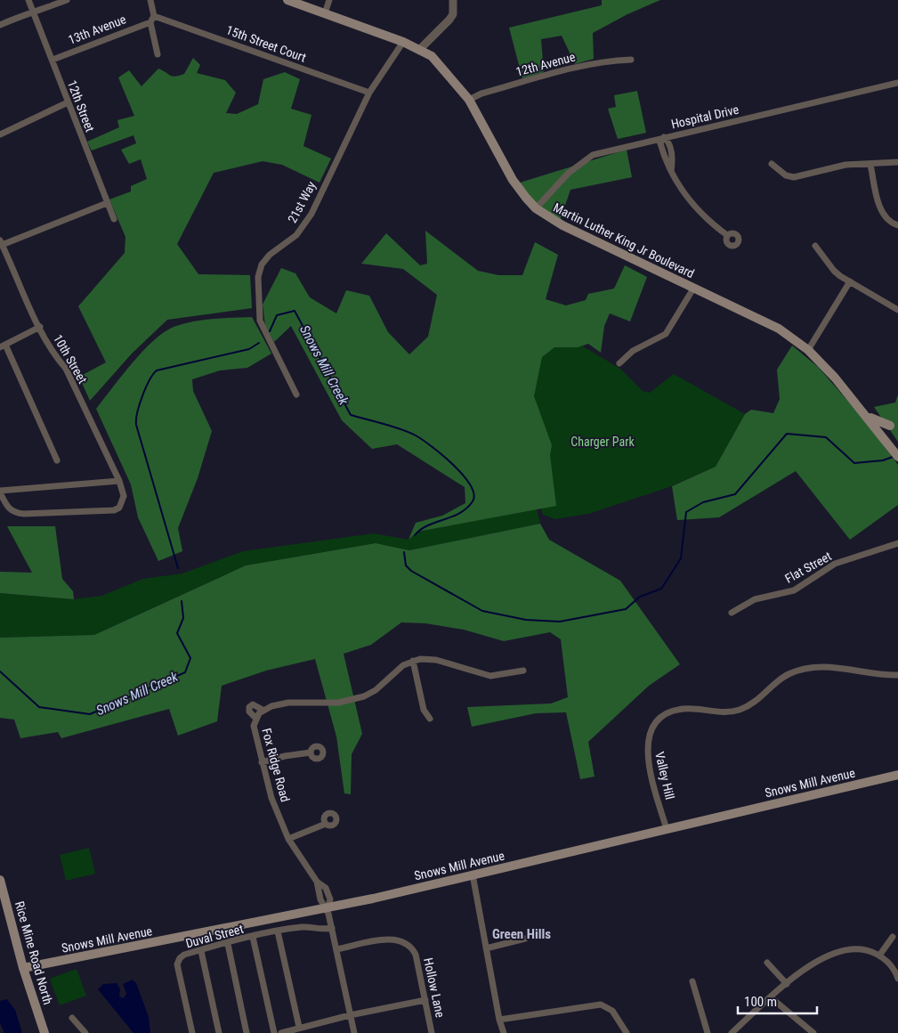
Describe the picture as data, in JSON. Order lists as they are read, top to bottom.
{
  "streets": {
    "main road": ["Martin Luther King Jr Boulevard", "Snows Mill Avenue", "Rice Mine Road North"],
    "street": [
      "13th Avenue",
      "15th Street Court",
      "12th Avenue",
      "12th Street",
      "Hospital Drive",
      "21st Way",
      "10th Street",
      "Flat Street",
      "Fox Ridge Road",
      "Valley Hill",
      "Duval Street",
      "Hollow Lane"
    ]
  },
  "crossings": [
    ["13th Avenue", "12th Street"],
    ["15th Street Court", "21st Way"],
    ["12th Avenue", "Martin Luther King Jr Boulevard"],
    ["Hospital Drive", "Martin Luther King Jr Boulevard"],
    ["21st Way", "Martin Luther King Jr Boulevard"],
    ["Fox Ridge Road", "Snows Mill Avenue"],
    ["Fox Ridge Road", "Duval Street"],
    ["Fox Ridge Road", "Hollow Lane"],
    ["Valley Hill", "Snows Mill Avenue"],
    ["Snows Mill Avenue", "Rice Mine Road North"]
  ],
  "districts": ["Green Hills"],
  "water": ["Snows Mill Creek"],
  "parks": ["Charger Park"],
  "scale_bar": "100 m"
}
